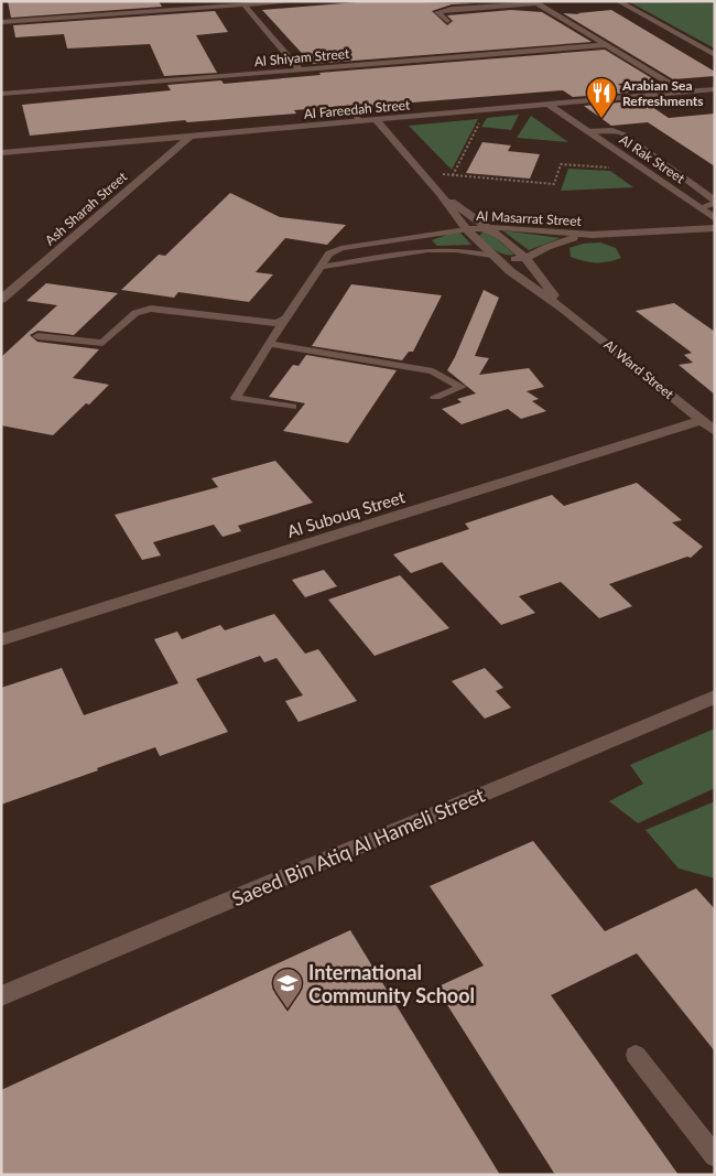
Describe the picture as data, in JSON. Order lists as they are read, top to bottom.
{
  "streets": {
    "street": [
      "Al Shiyam Street",
      "Al Fareedah Street",
      "Al Rak Street",
      "Ash Sharah Street",
      "Al Masarrat Street",
      "Al Ward Street",
      "Al Subouq Street",
      "Saeed Bin Atiq Al Hameli Street"
    ]
  },
  "crossings": [
    ["Al Fareedah Street", "Al Rak Street"],
    ["Al Fareedah Street", "Ash Sharah Street"],
    ["Al Fareedah Street", "Al Ward Street"],
    ["Al Masarrat Street", "Al Ward Street"],
    ["Al Ward Street", "Al Subouq Street"]
  ],
  "places": {
    "restaurant": ["Arabian Sea Refreshments"],
    "school or university": ["International Community School"]
  }
}
